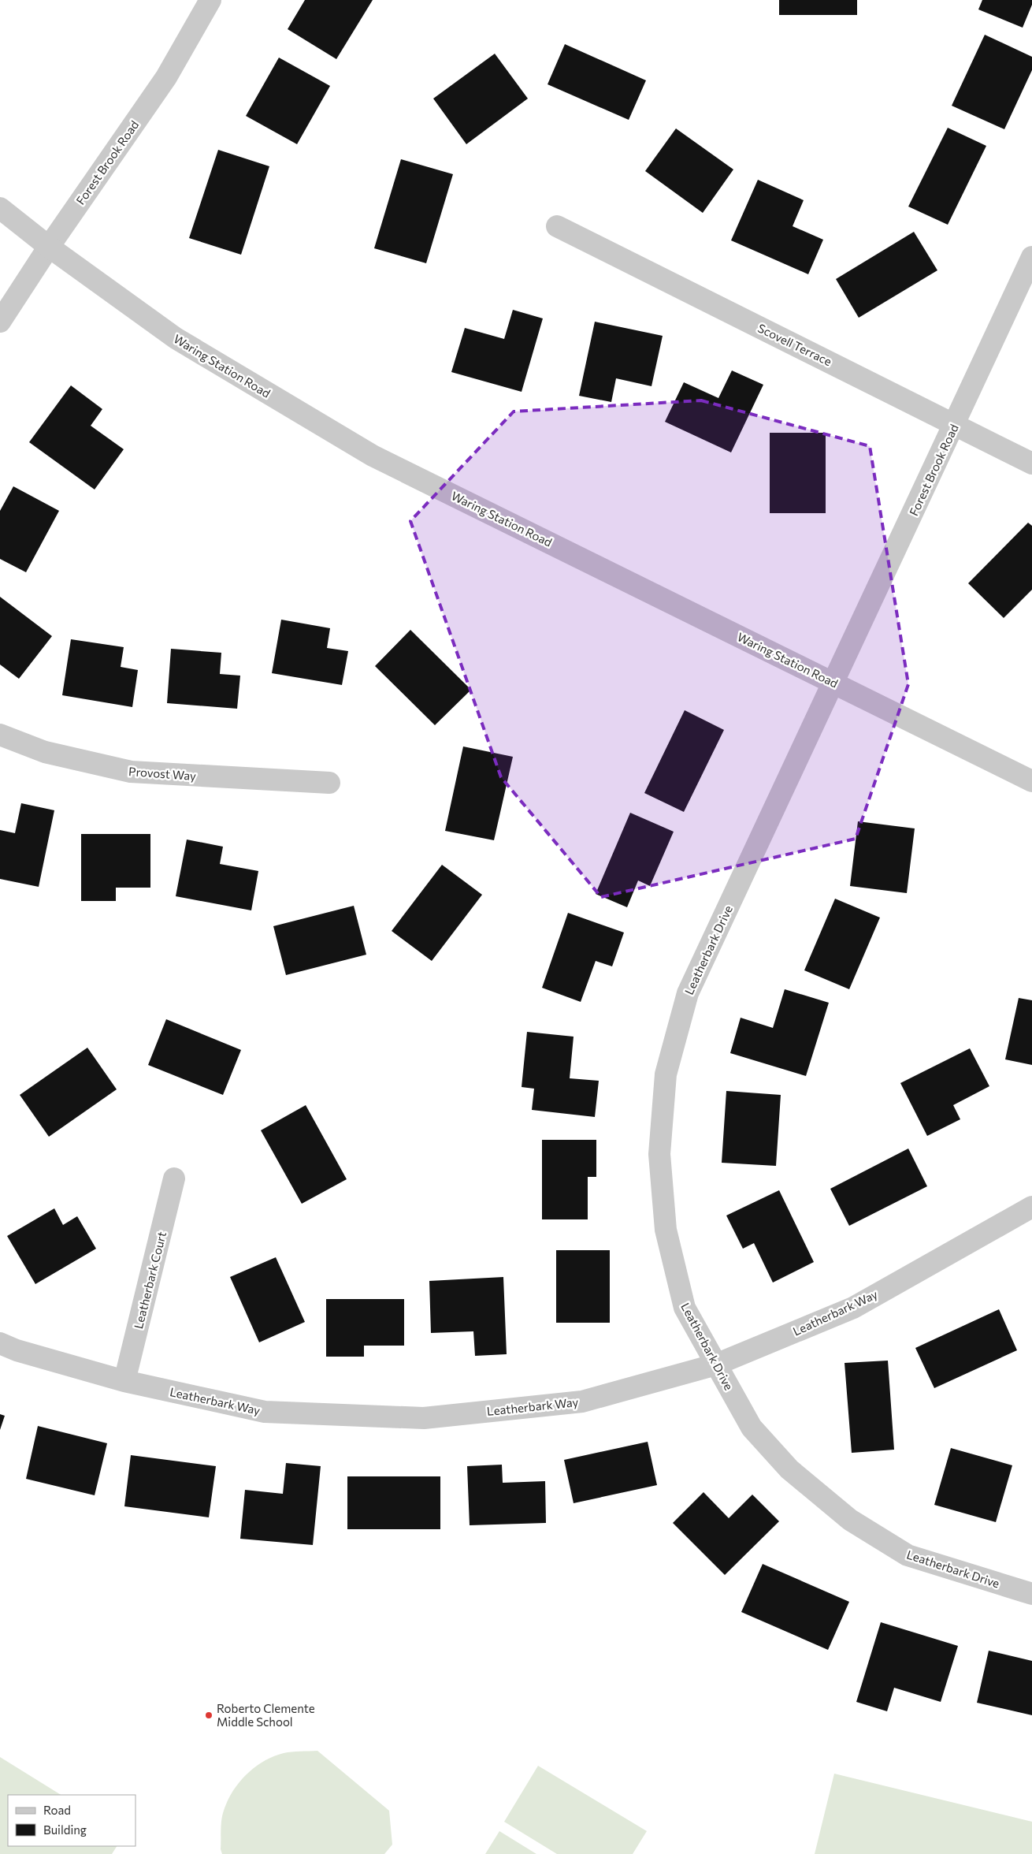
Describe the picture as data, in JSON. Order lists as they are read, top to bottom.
{
  "streets": {
    "street": [
      "Forest Brook Road",
      "Scovell Terrace",
      "Waring Station Road",
      "Provost Way",
      "Leatherbark Drive",
      "Leatherbark Court",
      "Leatherbark Way"
    ]
  },
  "crossings": [
    ["Forest Brook Road", "Scovell Terrace"],
    ["Forest Brook Road", "Waring Station Road"],
    ["Forest Brook Road", "Leatherbark Drive"],
    ["Waring Station Road", "Leatherbark Drive"],
    ["Leatherbark Drive", "Leatherbark Way"],
    ["Leatherbark Court", "Leatherbark Way"]
  ],
  "places": ["Roberto Clemente Middle School"],
  "legend": ["Road", "Building"]
}
